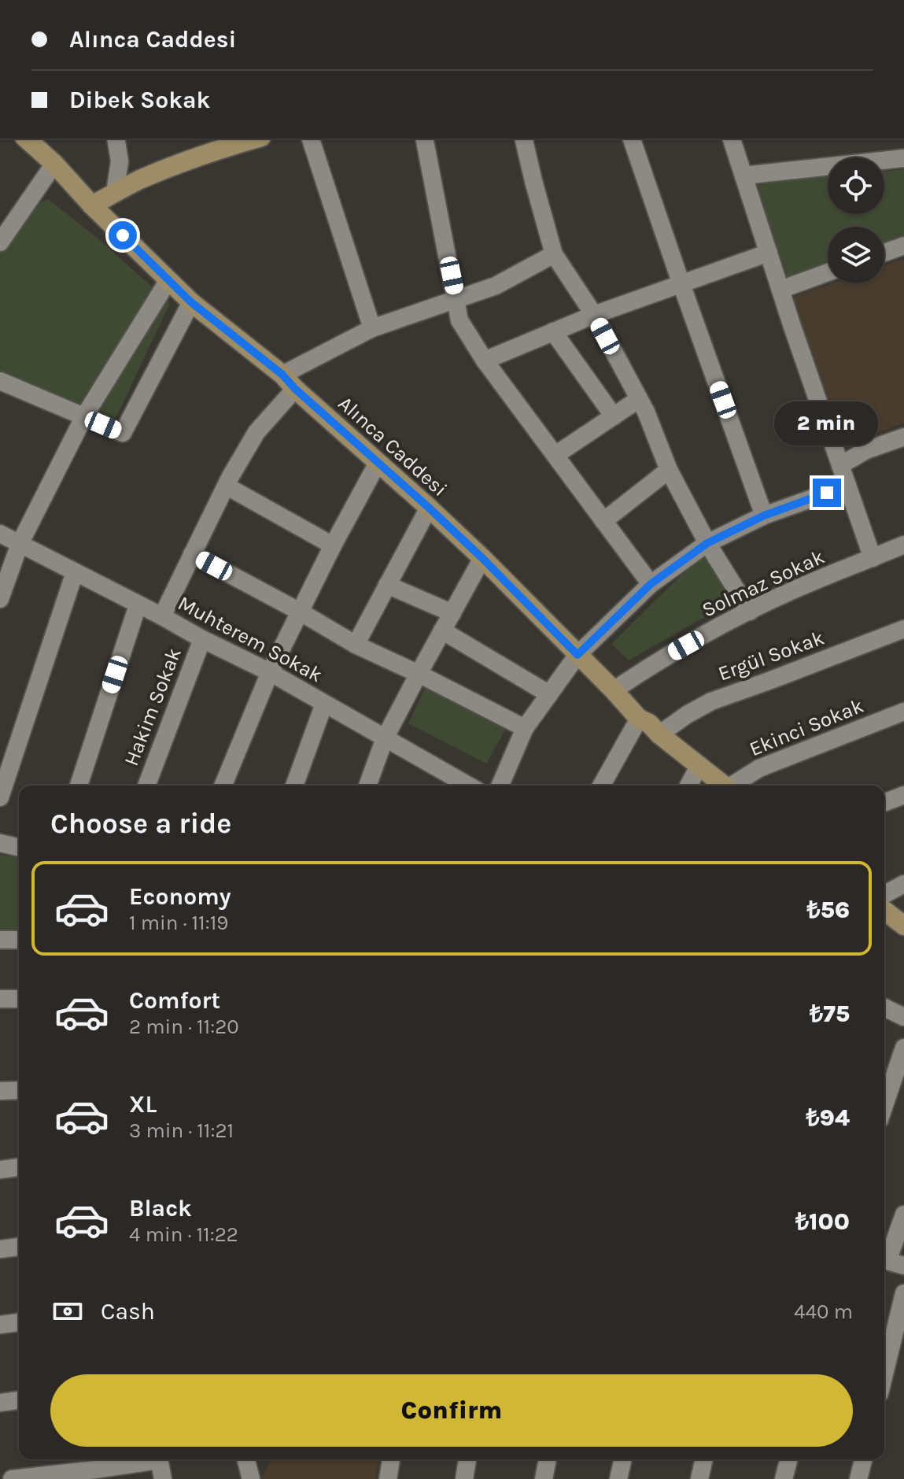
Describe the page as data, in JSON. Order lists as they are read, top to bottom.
{
  "streets": {
    "main road": ["Alınca Caddesi"],
    "street": [
      "Solmaz Sokak",
      "Muhterem Sokak",
      "Ergül Sokak",
      "Hakim Sokak",
      "Ekinci Sokak"
    ]
  },
  "crossings": [
    ["Alınca Caddesi", "Solmaz Sokak"],
    ["Alınca Caddesi", "Ergül Sokak"],
    ["Muhterem Sokak", "Hakim Sokak"]
  ],
  "page": {
    "banner": ["Alınca Caddesi", "Dibek Sokak"],
    "bubble": "2 min",
    "heading": "Choose a ride",
    "list": [
      {
        "name": "Economy",
        "note": "1 min · 11:19",
        "value": "₺56"
      },
      {
        "name": "Comfort",
        "note": "2 min · 11:20",
        "value": "₺75"
      },
      {
        "name": "XL",
        "note": "3 min · 11:21",
        "value": "₺94"
      },
      {
        "name": "Black",
        "note": "4 min · 11:22",
        "value": "₺100"
      }
    ],
    "pay": ["Cash", "440 m"],
    "buttons": "Confirm"
  }
}
